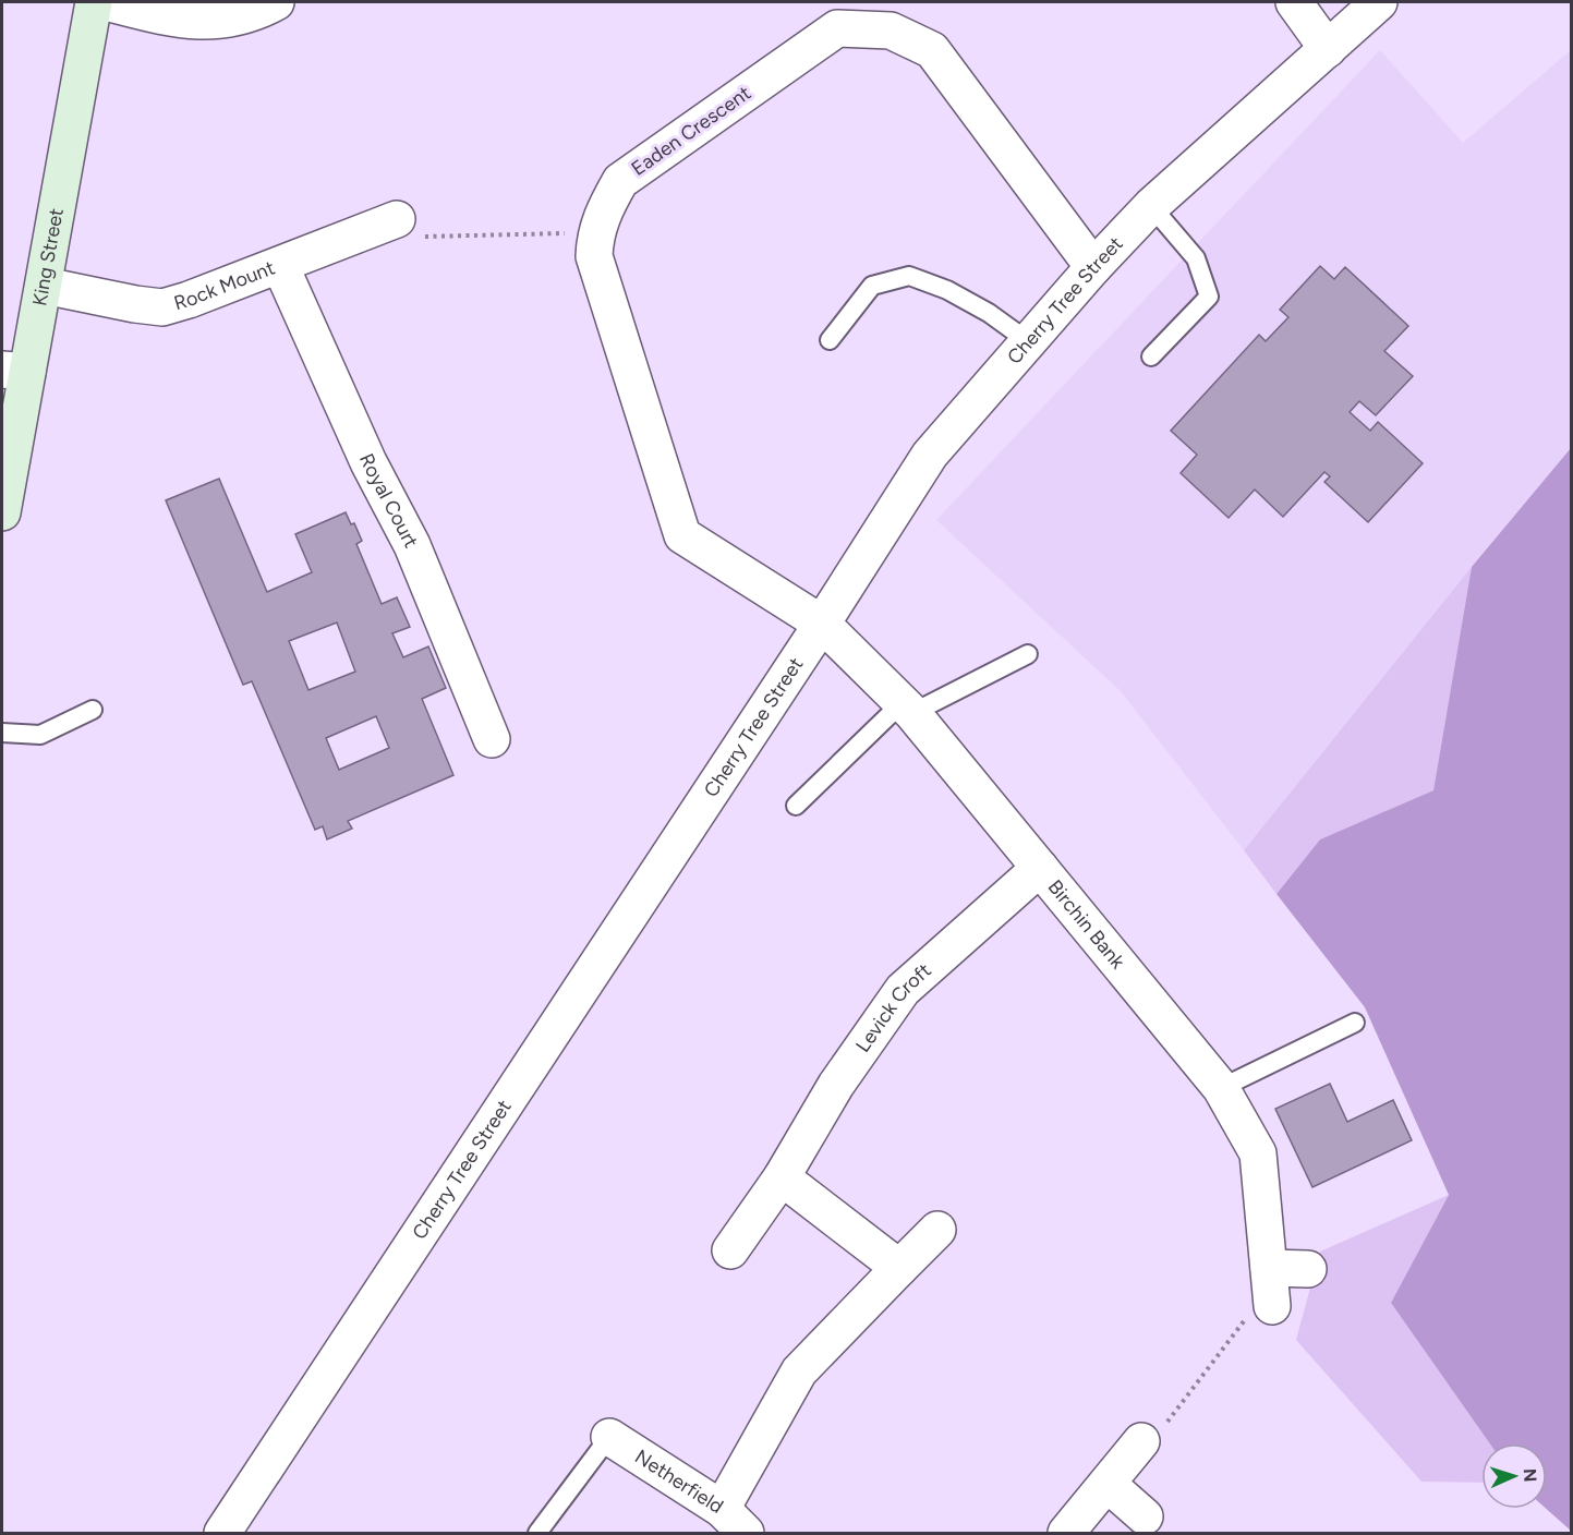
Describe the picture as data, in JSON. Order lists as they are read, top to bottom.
{
  "streets": {
    "main road": ["King Street"],
    "street": [
      "Eaden Crescent",
      "Rock Mount",
      "Cherry Tree Street",
      "Royal Court",
      "Birchin Bank",
      "Levick Croft",
      "Netherfield"
    ]
  },
  "crossings": [
    ["Eaden Crescent", "Cherry Tree Street"],
    ["Eaden Crescent", "Birchin Bank"],
    ["King Street", "Rock Mount"],
    ["Rock Mount", "Royal Court"],
    ["Cherry Tree Street", "Birchin Bank"],
    ["Birchin Bank", "Levick Croft"]
  ],
  "north": "right"
}
